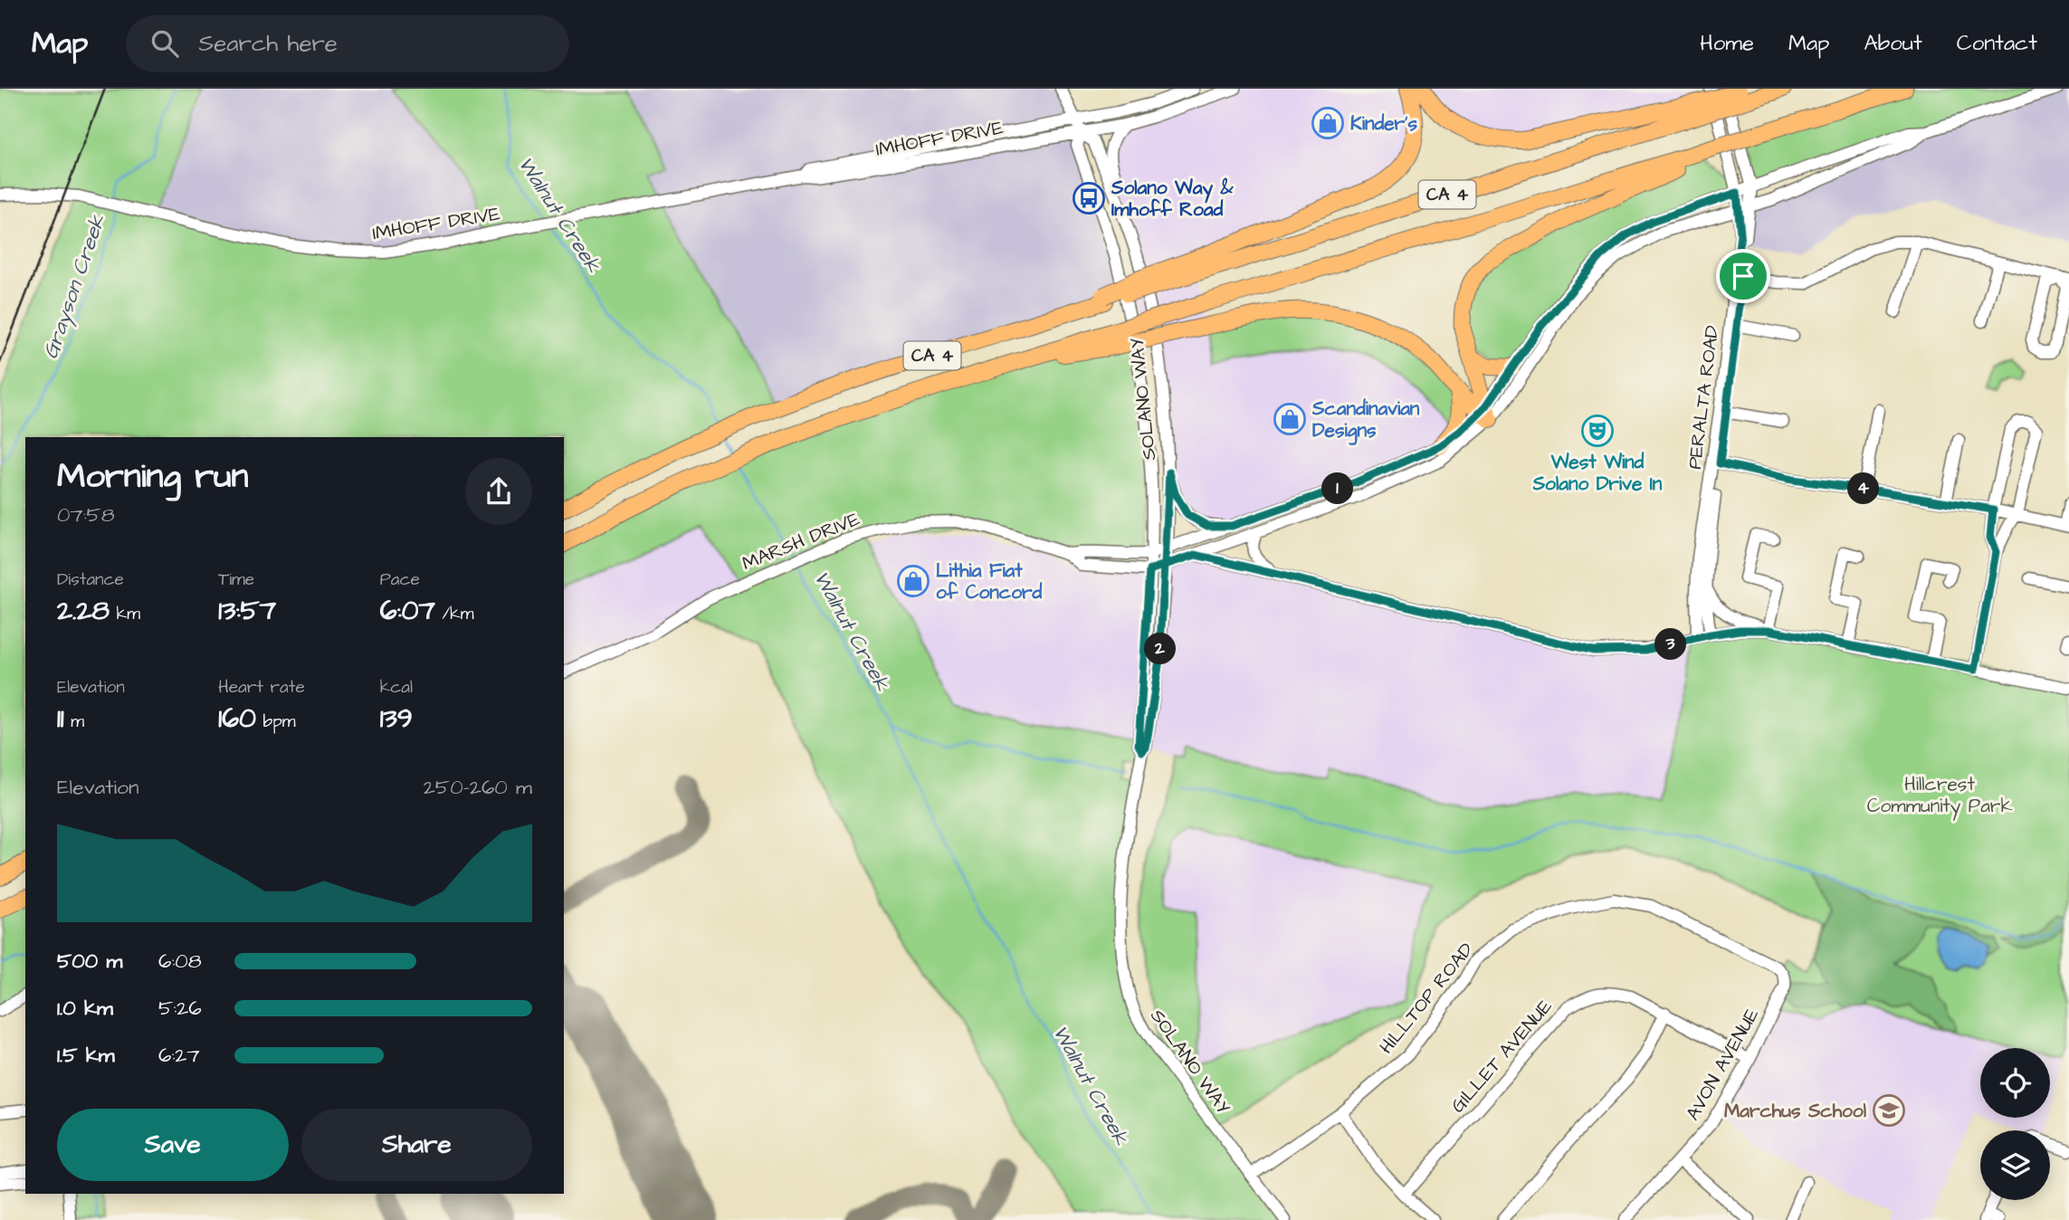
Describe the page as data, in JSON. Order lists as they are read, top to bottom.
{
  "streets": {
    "highway": ["CA 4"],
    "street": [
      "IMHOFF DRIVE",
      "PERALTA ROAD",
      "SOLANO WAY",
      "MARSH DRIVE",
      "HILLTOP ROAD",
      "GILLET AVENUE",
      "AVON AVENUE"
    ]
  },
  "crossings": [
    ["IMHOFF DRIVE", "SOLANO WAY"],
    ["SOLANO WAY", "MARSH DRIVE"],
    ["SOLANO WAY", "HILLTOP ROAD"],
    ["HILLTOP ROAD", "AVON AVENUE"],
    ["GILLET AVENUE", "AVON AVENUE"]
  ],
  "water": ["Walnut Creek", "Grayson Creek"],
  "parks": ["Hillcrest Community Park"],
  "places": {
    "shop": ["Kinder's", "Scandinavian Designs", "Lithia Fiat of Concord"],
    "bus stop": ["Solano Way & Imhoff Road"],
    "theatre": ["West Wind Solano Drive In"],
    "school or university": ["Marchus School"]
  },
  "page": {
    "header": "Map",
    "search": "Search here",
    "nav": [
      "Home",
      "Map",
      "About",
      "Contact"
    ],
    "heading": ["Morning run", "07:58"],
    "pins": [
      "1",
      "4",
      "3",
      "2"
    ],
    "stats": [
      ["Distance", "2.28 km"],
      ["Time", "13:57"],
      ["Pace", "6:07 /km"],
      ["Elevation", "11 m"],
      ["Heart rate", "160 bpm"],
      ["kcal", "139"]
    ],
    "chart": ["Elevation", "250–260 m"],
    "list": [
      {
        "name": "500 m",
        "note": "6:08"
      },
      {
        "name": "1.0 km",
        "note": "5:26"
      },
      {
        "name": "1.5 km",
        "note": "6:27"
      }
    ],
    "buttons": ["Save", "Share"]
  }
}
